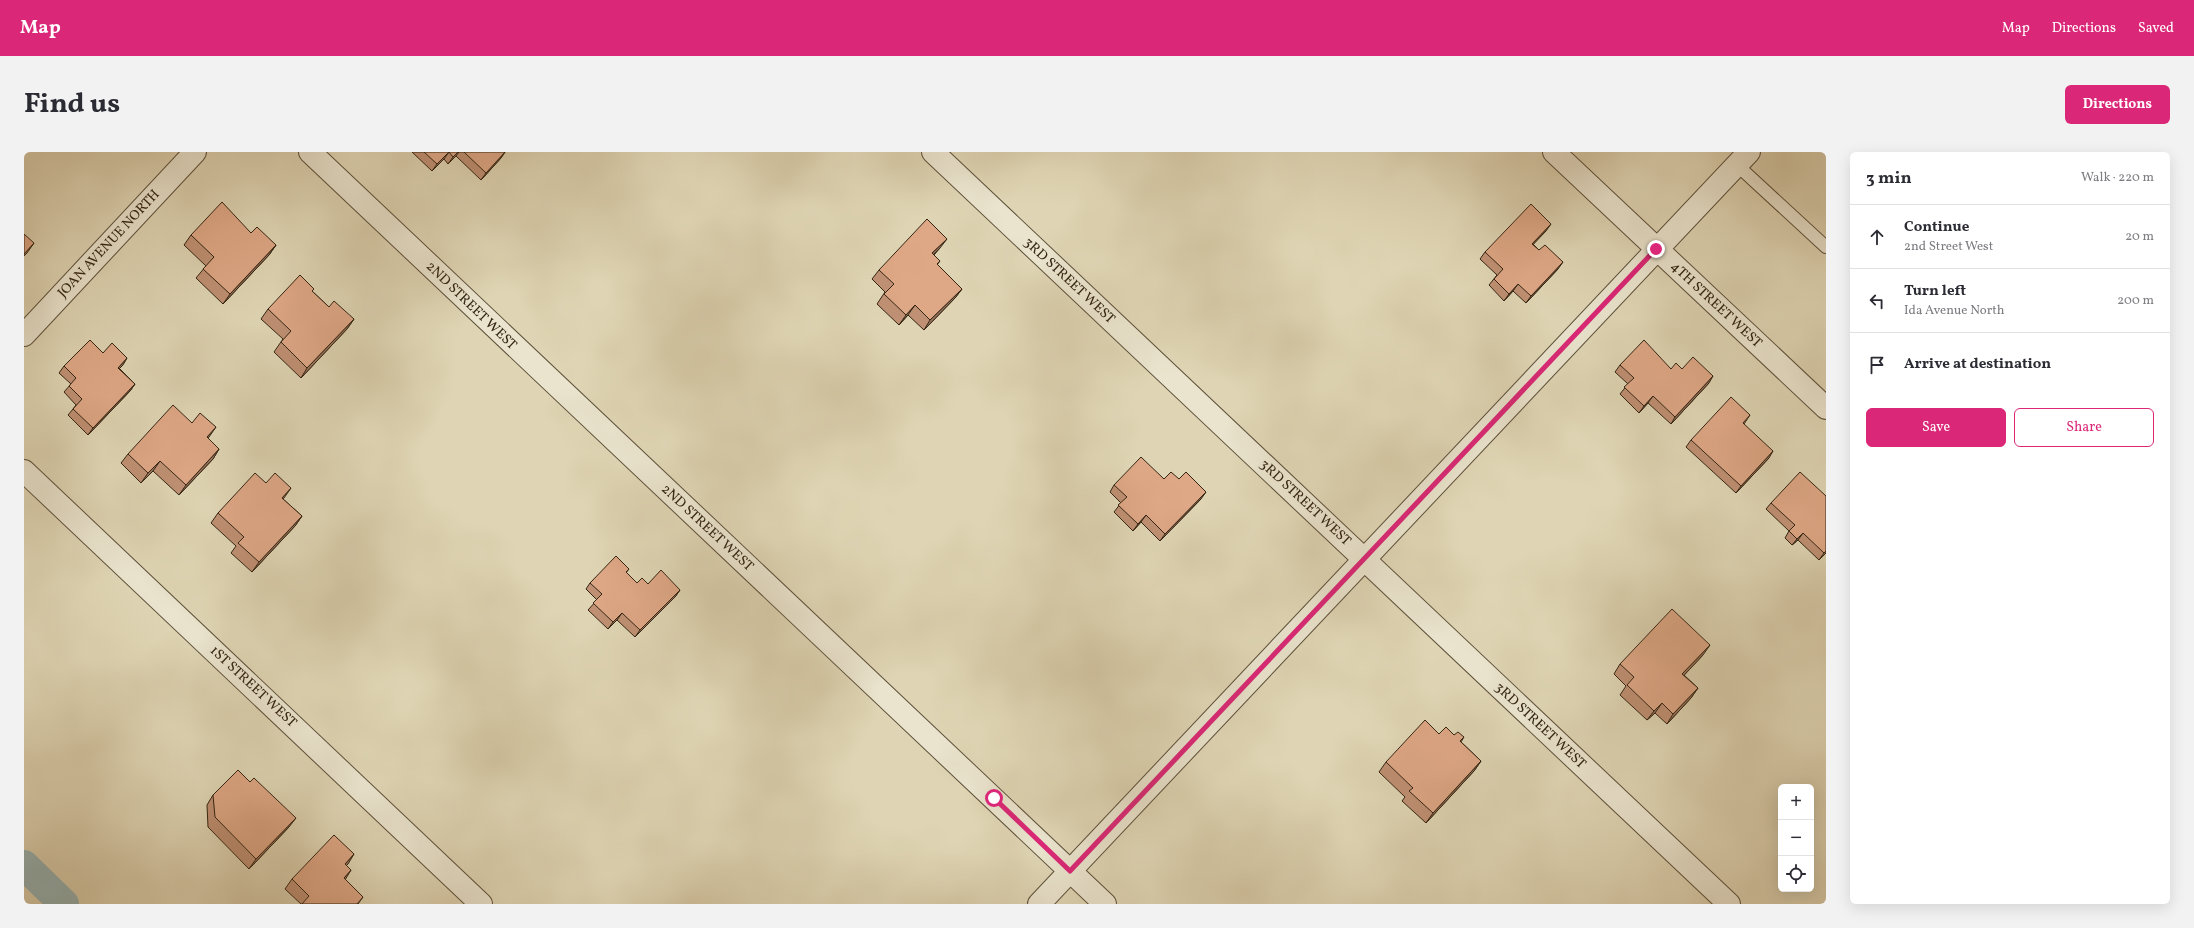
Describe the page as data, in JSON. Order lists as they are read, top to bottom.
{
  "streets": {
    "street": [
      "JOAN AVENUE NORTH",
      "3RD STREET WEST",
      "4TH STREET WEST",
      "2ND STREET WEST",
      "1ST STREET WEST"
    ]
  },
  "page": {
    "header": "Map",
    "nav": ["Map", "Directions", "Saved"],
    "title": "Find us",
    "buttons": [
      "Directions",
      ["Save", "Share"]
    ],
    "heading": ["3 min", "Walk · 220 m"],
    "list": [
      ["Continue", "2nd Street West", "20 m"],
      ["Turn left", "Ida Avenue North", "200 m"],
      "Arrive at destination"
    ],
    "map_buttons": ["+", "−"]
  }
}
